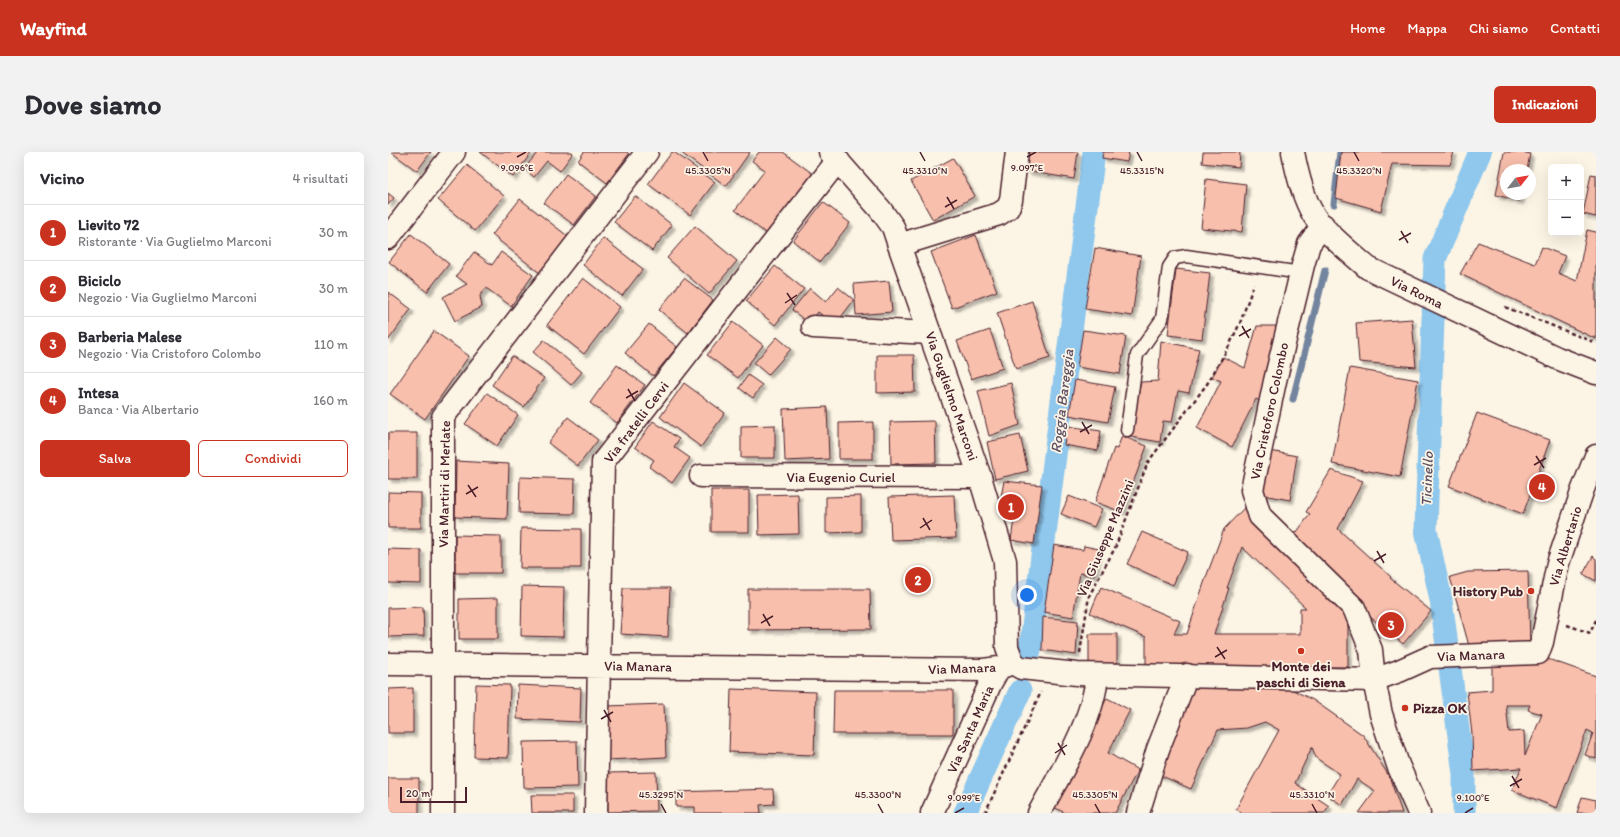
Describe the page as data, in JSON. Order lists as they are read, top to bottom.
{
  "streets": {
    "street": [
      "Via Roma",
      "Via Guglielmo Marconi",
      "Via Cristoforo Colombo",
      "Via fratelli Cervi",
      "Via Eugenio Curiel",
      "Via Martiri di Merlate",
      "Via Albertario",
      "Via Manara",
      "Via Santa Maria"
    ],
    "path": ["Via Giuseppe Mazzini"]
  },
  "crossings": [
    ["Via Roma", "Via Cristoforo Colombo"],
    ["Via Guglielmo Marconi", "Via fratelli Cervi"],
    ["Via Guglielmo Marconi", "Via Eugenio Curiel"],
    ["Via Guglielmo Marconi", "Via Manara"],
    ["Via Guglielmo Marconi", "Via Santa Maria"],
    ["Via Cristoforo Colombo", "Via Manara"],
    ["Via fratelli Cervi", "Via Manara"],
    ["Via Martiri di Merlate", "Via Manara"],
    ["Via Giuseppe Mazzini", "Via Manara"],
    ["Via Albertario", "Via Manara"],
    ["Via Manara", "Via Santa Maria"]
  ],
  "water": ["Roggia Bareggia", "Ticinello"],
  "places": ["History Pub", "Monte dei paschi di Siena", "Pizza OK"],
  "scale_bar": "20 m",
  "north": "top right",
  "page": {
    "header": "Wayfind",
    "nav": [
      "Home",
      "Mappa",
      "Chi siamo",
      "Contatti"
    ],
    "buttons": [
      "Indicazioni",
      ["Salva", "Condividi"]
    ],
    "title": "Dove siamo",
    "heading": ["Vicino", "4 risultati"],
    "map_buttons": ["+", "−"],
    "list": [
      {
        "mark": "1",
        "name": "Lievito 72",
        "note": "Ristorante · Via Guglielmo Marconi",
        "value": "30 m"
      },
      {
        "mark": "2",
        "name": "Biciclo",
        "note": "Negozio · Via Guglielmo Marconi",
        "value": "30 m"
      },
      {
        "mark": "3",
        "name": "Barberia Malese",
        "note": "Negozio · Via Cristoforo Colombo",
        "value": "110 m"
      },
      {
        "mark": "4",
        "name": "Intesa",
        "note": "Banca · Via Albertario",
        "value": "160 m"
      }
    ],
    "pins": [
      "4",
      "1",
      "2",
      "3"
    ],
    "scale": "20 m"
  },
  "coordinates": [
    "9.097°E",
    "9.096°E",
    "45.3310°N",
    "45.3315°N",
    "45.3305°N",
    "45.3320°N",
    "45.3295°N",
    "45.3300°N",
    "9.099°E",
    "9.100°E"
  ]
}
